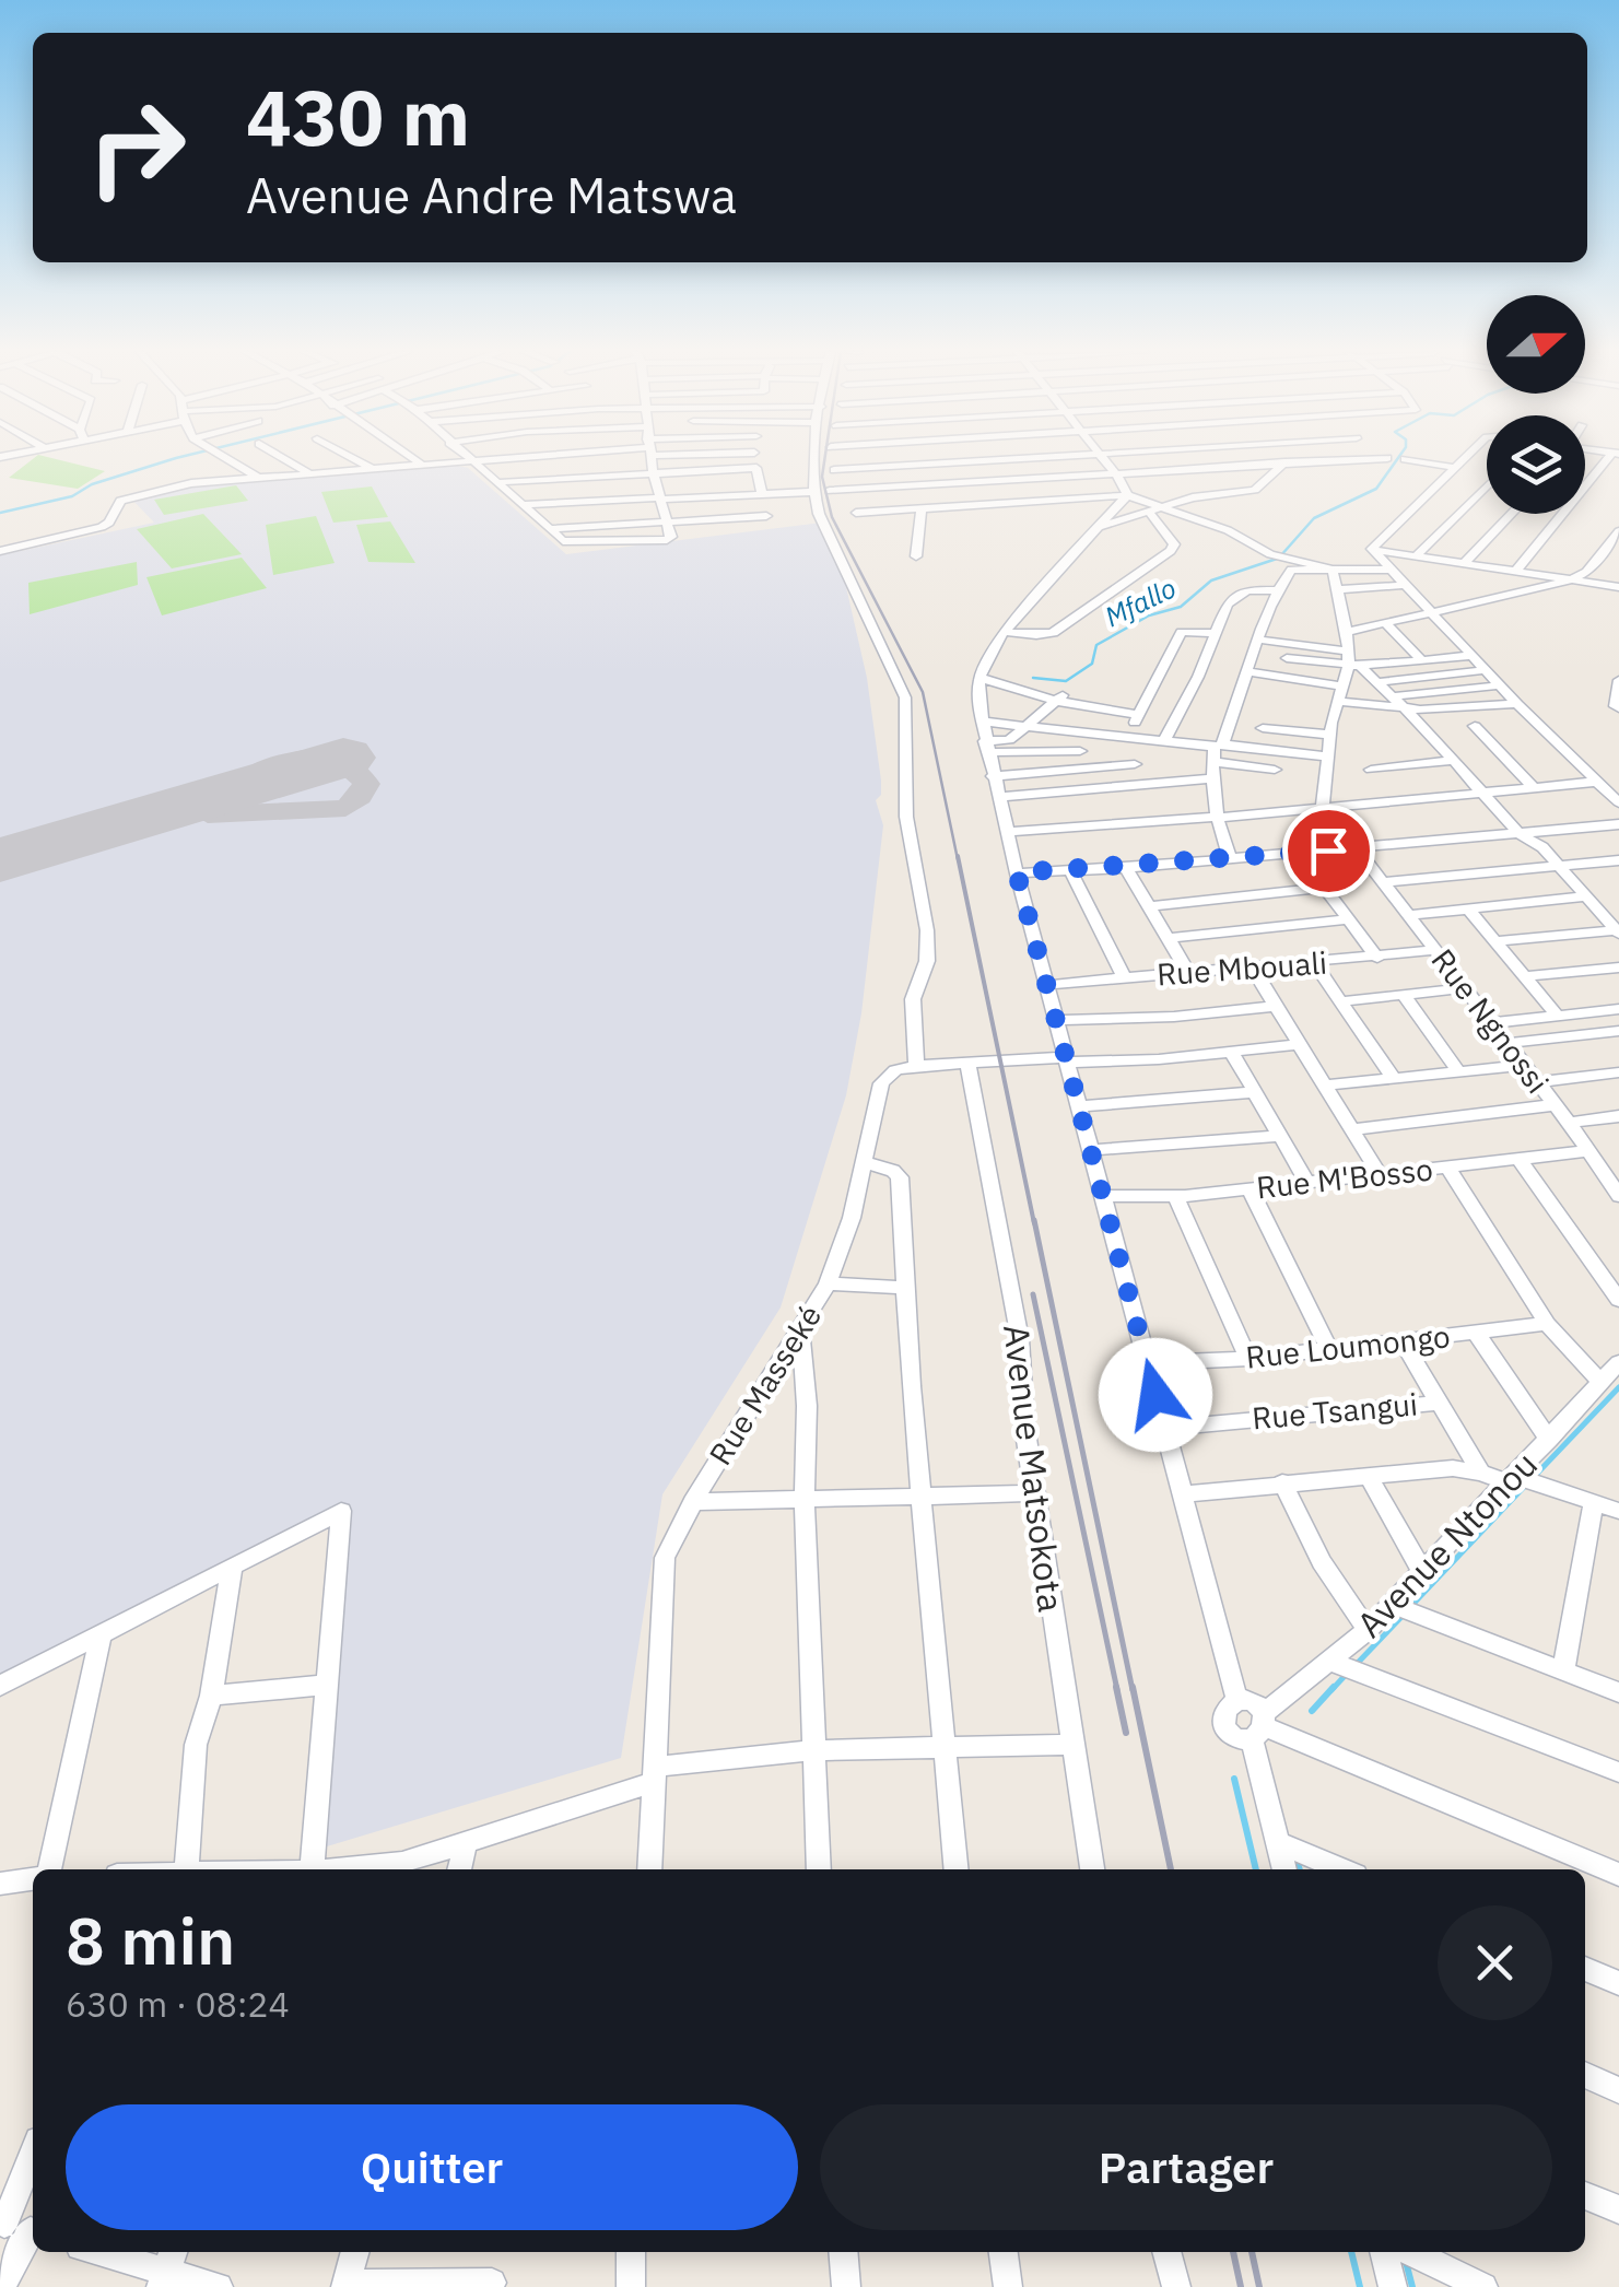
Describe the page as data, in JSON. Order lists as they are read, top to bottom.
{
  "streets": {
    "street": [
      "Rue Mbouali",
      "Rue Ngnossi",
      "Rue M'Bosso",
      "Rue Loumongo",
      "Rue Masseké",
      "Rue Tsangui",
      "Avenue Matsokota",
      "Avenue Ntonou"
    ]
  },
  "crossings": [
    ["Rue Mbouali", "Rue Ngnossi"],
    ["Rue Ngnossi", "Rue M'Bosso"]
  ],
  "water": ["Mfallo"],
  "north": "right",
  "page": {
    "turn": ["430 m", "Avenue Andre Matswa"],
    "heading": ["8 min", "630 m · 08:24"],
    "buttons": ["Quitter", "Partager"]
  }
}
